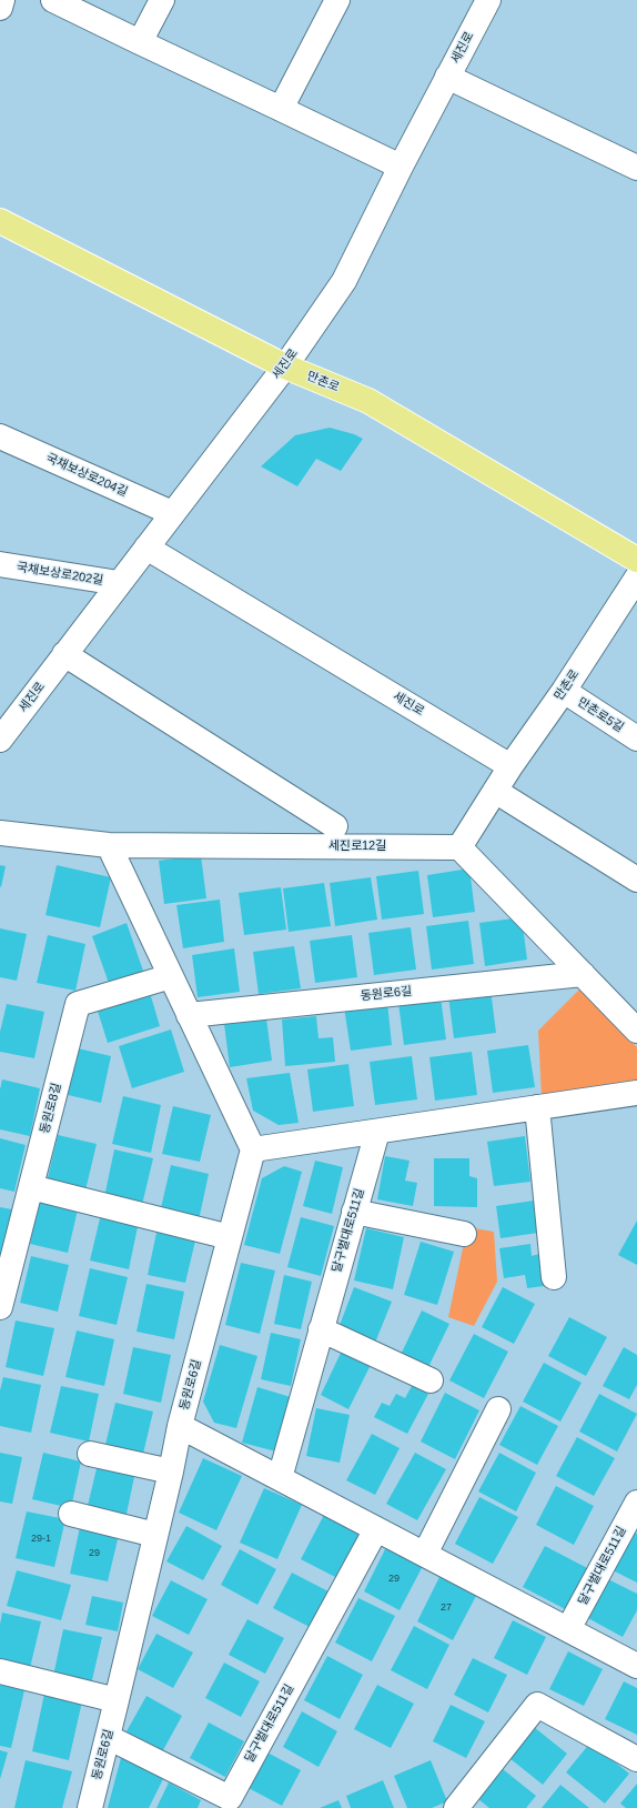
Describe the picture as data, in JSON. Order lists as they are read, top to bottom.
{
  "streets": {
    "main road": ["만촌로"],
    "street": [
      "세진로",
      "국채보상로204길",
      "국채보상로202길",
      "만촌로5길",
      "세진로12길",
      "동원로6길",
      "동원로8길",
      "달구벌대로511길"
    ]
  },
  "crossings": [
    ["세진로", "만촌로"],
    ["세진로", "국채보상로204길"],
    ["세진로", "국채보상로202길"],
    ["만촌로", "만촌로5길"],
    ["만촌로", "세진로12길"],
    ["동원로6길", "달구벌대로511길"]
  ],
  "house_numbers": [
    "29-1",
    "29",
    "29",
    "27"
  ]
}
